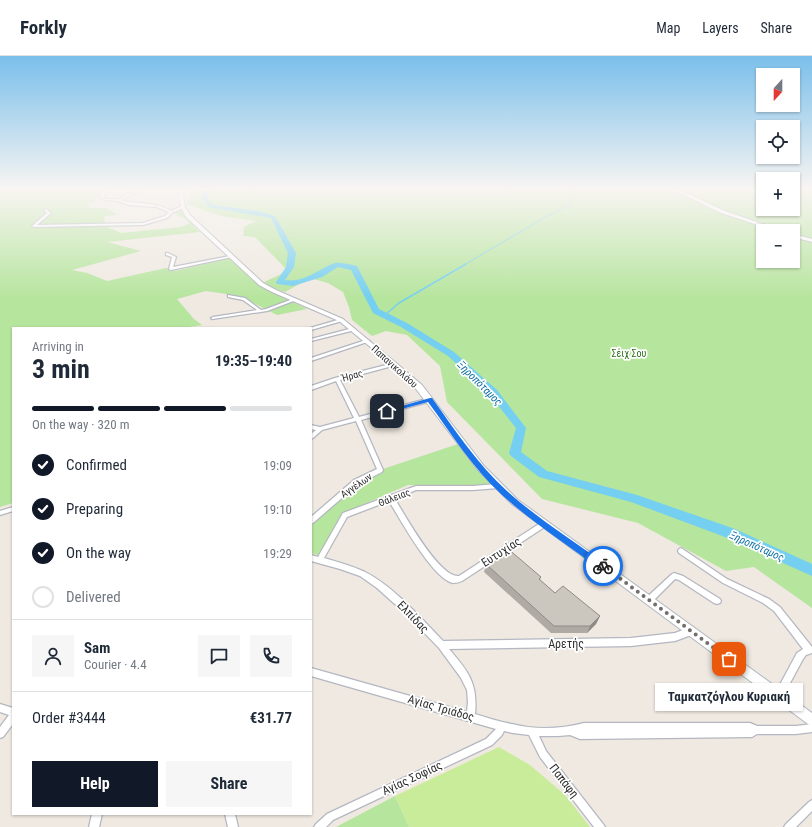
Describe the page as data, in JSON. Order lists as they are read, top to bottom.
{
  "streets": {
    "main road": ["Παπανικολάου"],
    "street": [
      "Ήρας",
      "Αγγέλων",
      "Θάλειας",
      "Ευτυχίας",
      "Ελπίδας",
      "Αρετής",
      "Αγίας Τριάδος",
      "Αγίας Σοφίας",
      "Παπάφη"
    ]
  },
  "crossings": [
    ["Παπανικολάου", "Ήρας"],
    ["Παπανικολάου", "Θάλειας"],
    ["Παπανικολάου", "Ευτυχίας"],
    ["Παπανικολάου", "Αρετής"],
    ["Ήρας", "Αγγέλων"],
    ["Θάλειας", "Ευτυχίας"],
    ["Θάλειας", "Ελπίδας"],
    ["Ελπίδας", "Αρετής"],
    ["Ελπίδας", "Αγίας Τριάδος"],
    ["Αγίας Τριάδος", "Αγίας Σοφίας"],
    ["Αγίας Τριάδος", "Παπάφη"]
  ],
  "water": ["Ξηροπόταμος"],
  "parks": ["Σέιχ Σου"],
  "places": ["Ταμκατζόγλου Κυριακή"],
  "north": "bottom",
  "page": {
    "header": "Forkly",
    "nav": ["Map", "Layers", "Share"],
    "map_buttons": ["+", "−"],
    "heading": ["3 min", "Arriving in", "19:35–19:40"],
    "panel": [
      "Sam",
      "Courier · 4.4",
      "Order #3444",
      "€31.77"
    ],
    "bar": "On the way · 320 m",
    "list": [
      ["Confirmed", "19:09"],
      ["Preparing", "19:10"],
      ["On the way", "19:29"],
      "Delivered"
    ],
    "bubble": "Ταμκατζόγλου Κυριακή",
    "buttons": ["Help", "Share"]
  }
}
